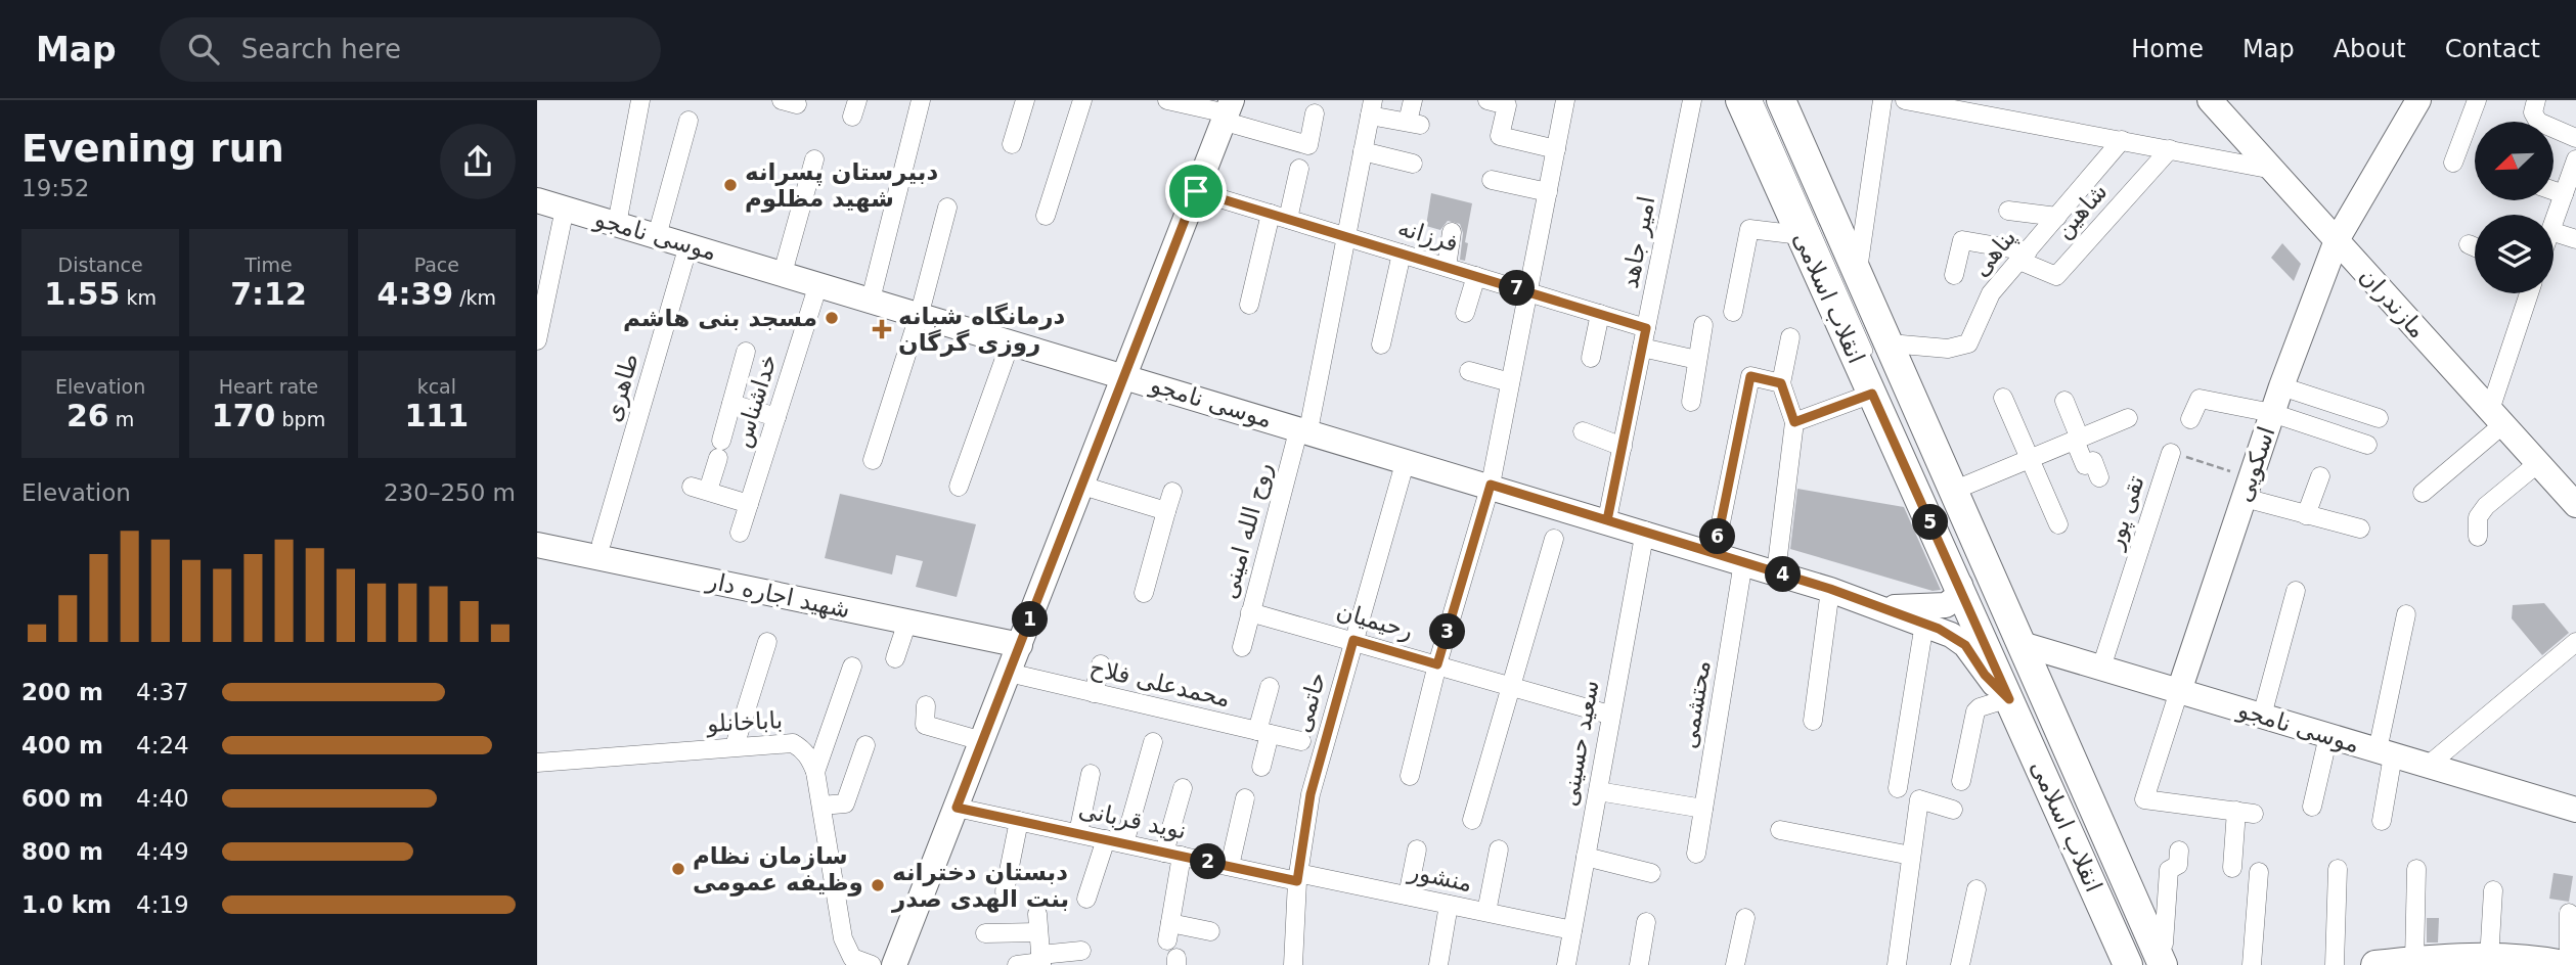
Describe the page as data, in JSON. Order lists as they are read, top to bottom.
{
  "streets": {
    "main road": [
      "موسی نامجو",
      "انقلاب اسلامی",
      "مازندران",
      "اسکویی",
      "شهید اجاره دار"
    ],
    "street": [
      "شاهین",
      "فرزانه",
      "امیر جاهد",
      "پناهی",
      "طاهری",
      "خداشناس",
      "تقی پور",
      "روح الله امینی",
      "رحیمیان",
      "محمدعلی فلاح",
      "حاتمی",
      "محتشمی",
      "باباخانلو",
      "سعید حسینی",
      "نوید قربانی",
      "منشور"
    ]
  },
  "crossings": [
    ["شاهین", "پناهی"],
    ["موسی نامجو", "امیر جاهد"],
    ["موسی نامجو", "انقلاب اسلامی"],
    ["موسی نامجو", "طاهری"],
    ["موسی نامجو", "خداشناس"],
    ["موسی نامجو", "اسکویی"],
    ["موسی نامجو", "تقی پور"],
    ["موسی نامجو", "روح الله امینی"],
    ["موسی نامجو", "حاتمی"],
    ["موسی نامجو", "محتشمی"],
    ["موسی نامجو", "سعید حسینی"],
    ["فرزانه", "امیر جاهد"],
    ["فرزانه", "روح الله امینی"],
    ["پناهی", "انقلاب اسلامی"],
    ["مازندران", "اسکویی"],
    ["اسکویی", "تقی پور"],
    ["روح الله امینی", "رحیمیان"],
    ["رحیمیان", "حاتمی"],
    ["رحیمیان", "سعید حسینی"],
    ["حاتمی", "نوید قربانی"],
    ["حاتمی", "منشور"],
    ["سعید حسینی", "منشور"],
    ["نوید قربانی", "منشور"]
  ],
  "places": {
    "other": [
      "دبیرستان پسرانه شهید مظلوم",
      "مسجد بنی هاشم",
      "سازمان نظام وظیفه عمومی",
      "دبستان دخترانه بنت الهدی صدر"
    ],
    "health": ["درمانگاه شبانه روزی گرگان"]
  },
  "north": "bottom left",
  "page": {
    "header": "Map",
    "search": "Search here",
    "nav": [
      "Home",
      "Map",
      "About",
      "Contact"
    ],
    "heading": ["Evening run", "19:52"],
    "stats": [
      ["Distance", "1.55 km"],
      ["Time", "7:12"],
      ["Pace", "4:39 /km"],
      ["Elevation", "26 m"],
      ["Heart rate", "170 bpm"],
      ["kcal", "111"]
    ],
    "pins": [
      "7",
      "5",
      "6",
      "4",
      "1",
      "3",
      "2"
    ],
    "chart": ["Elevation", "230–250 m"],
    "list": [
      {
        "name": "200 m",
        "note": "4:37"
      },
      {
        "name": "400 m",
        "note": "4:24"
      },
      {
        "name": "600 m",
        "note": "4:40"
      },
      {
        "name": "800 m",
        "note": "4:49"
      },
      {
        "name": "1.0 km",
        "note": "4:19"
      }
    ]
  }
}
